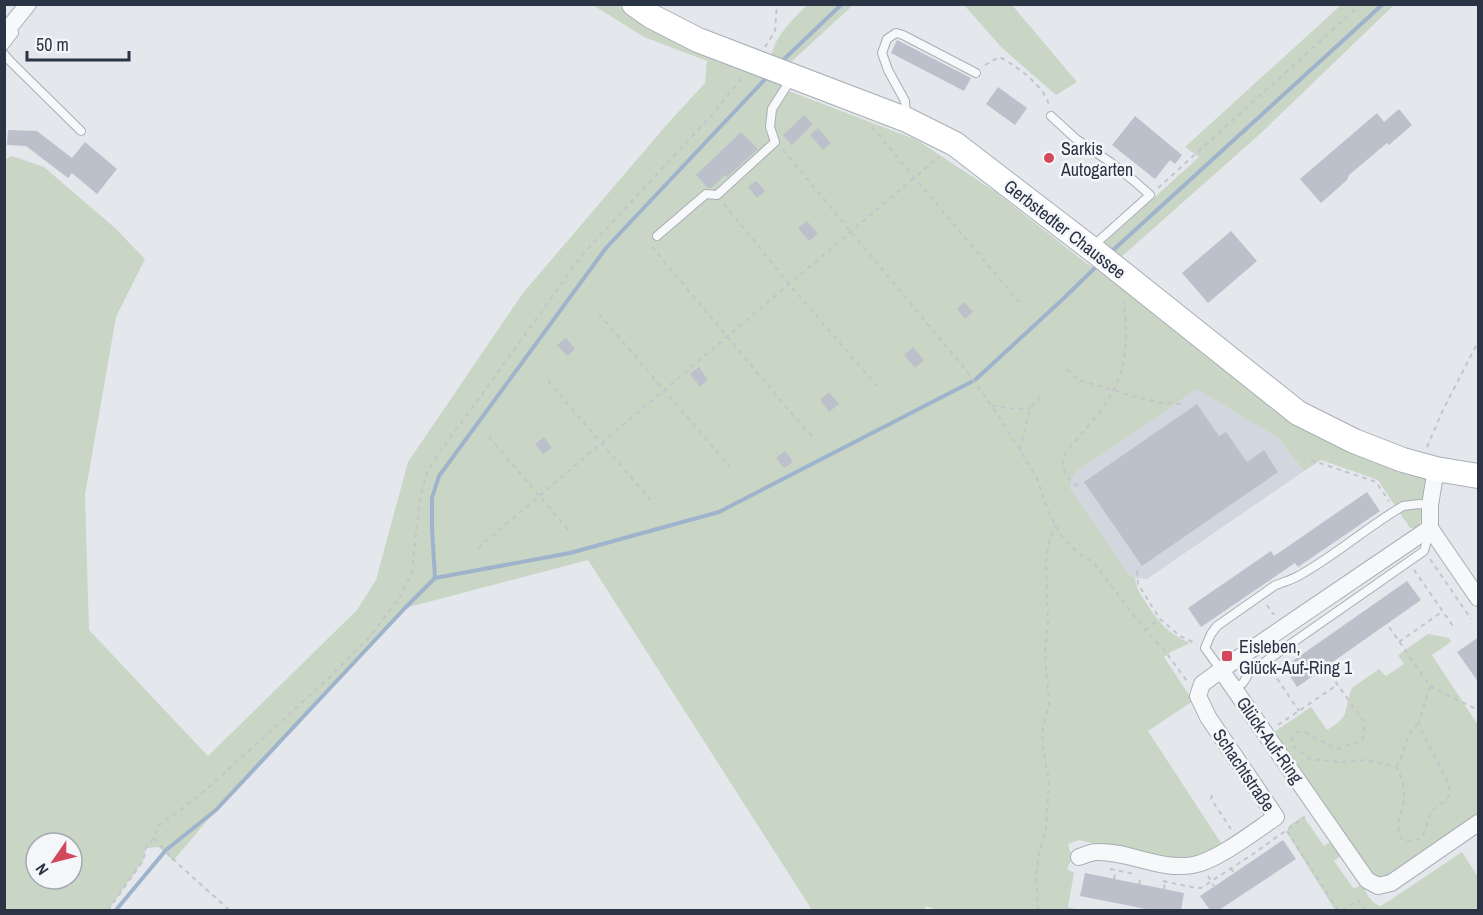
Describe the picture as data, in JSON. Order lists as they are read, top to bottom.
{
  "streets": {
    "main road": ["Gerbstedter Chaussee"],
    "street": ["Glück-Auf-Ring", "Schachtstraße"]
  },
  "places": {
    "other": ["Sarkis Autogarten"],
    "transit": ["Eisleben, Glück-Auf-Ring 1"]
  },
  "scale_bar": "50 m",
  "north": "bottom left"
}
